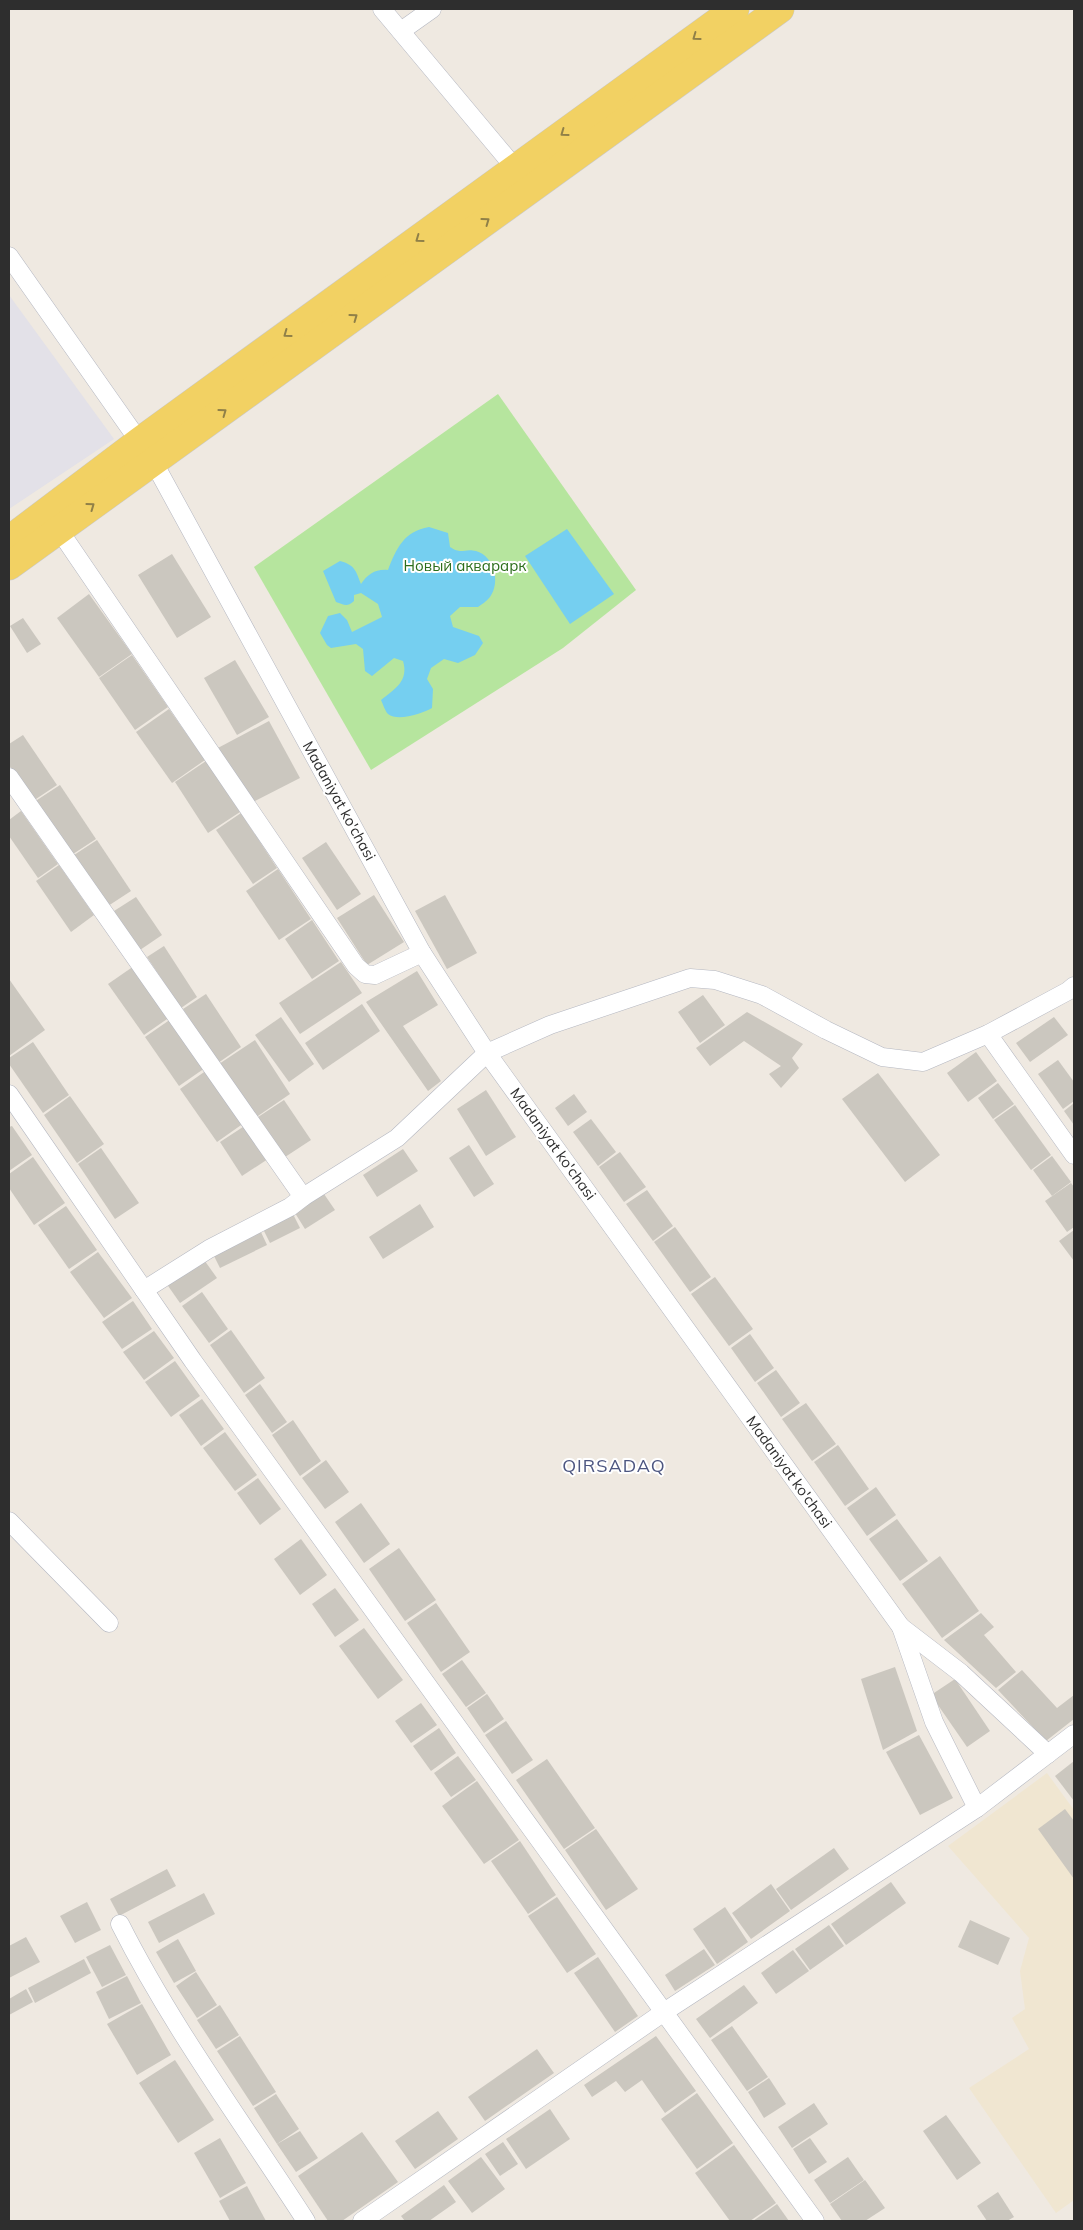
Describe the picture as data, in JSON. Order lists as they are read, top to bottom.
{
  "streets": {
    "street": ["Madaniyat ko'chasi"]
  },
  "districts": ["QIRSADAQ"],
  "parks": ["Новый акварарк"]
}
